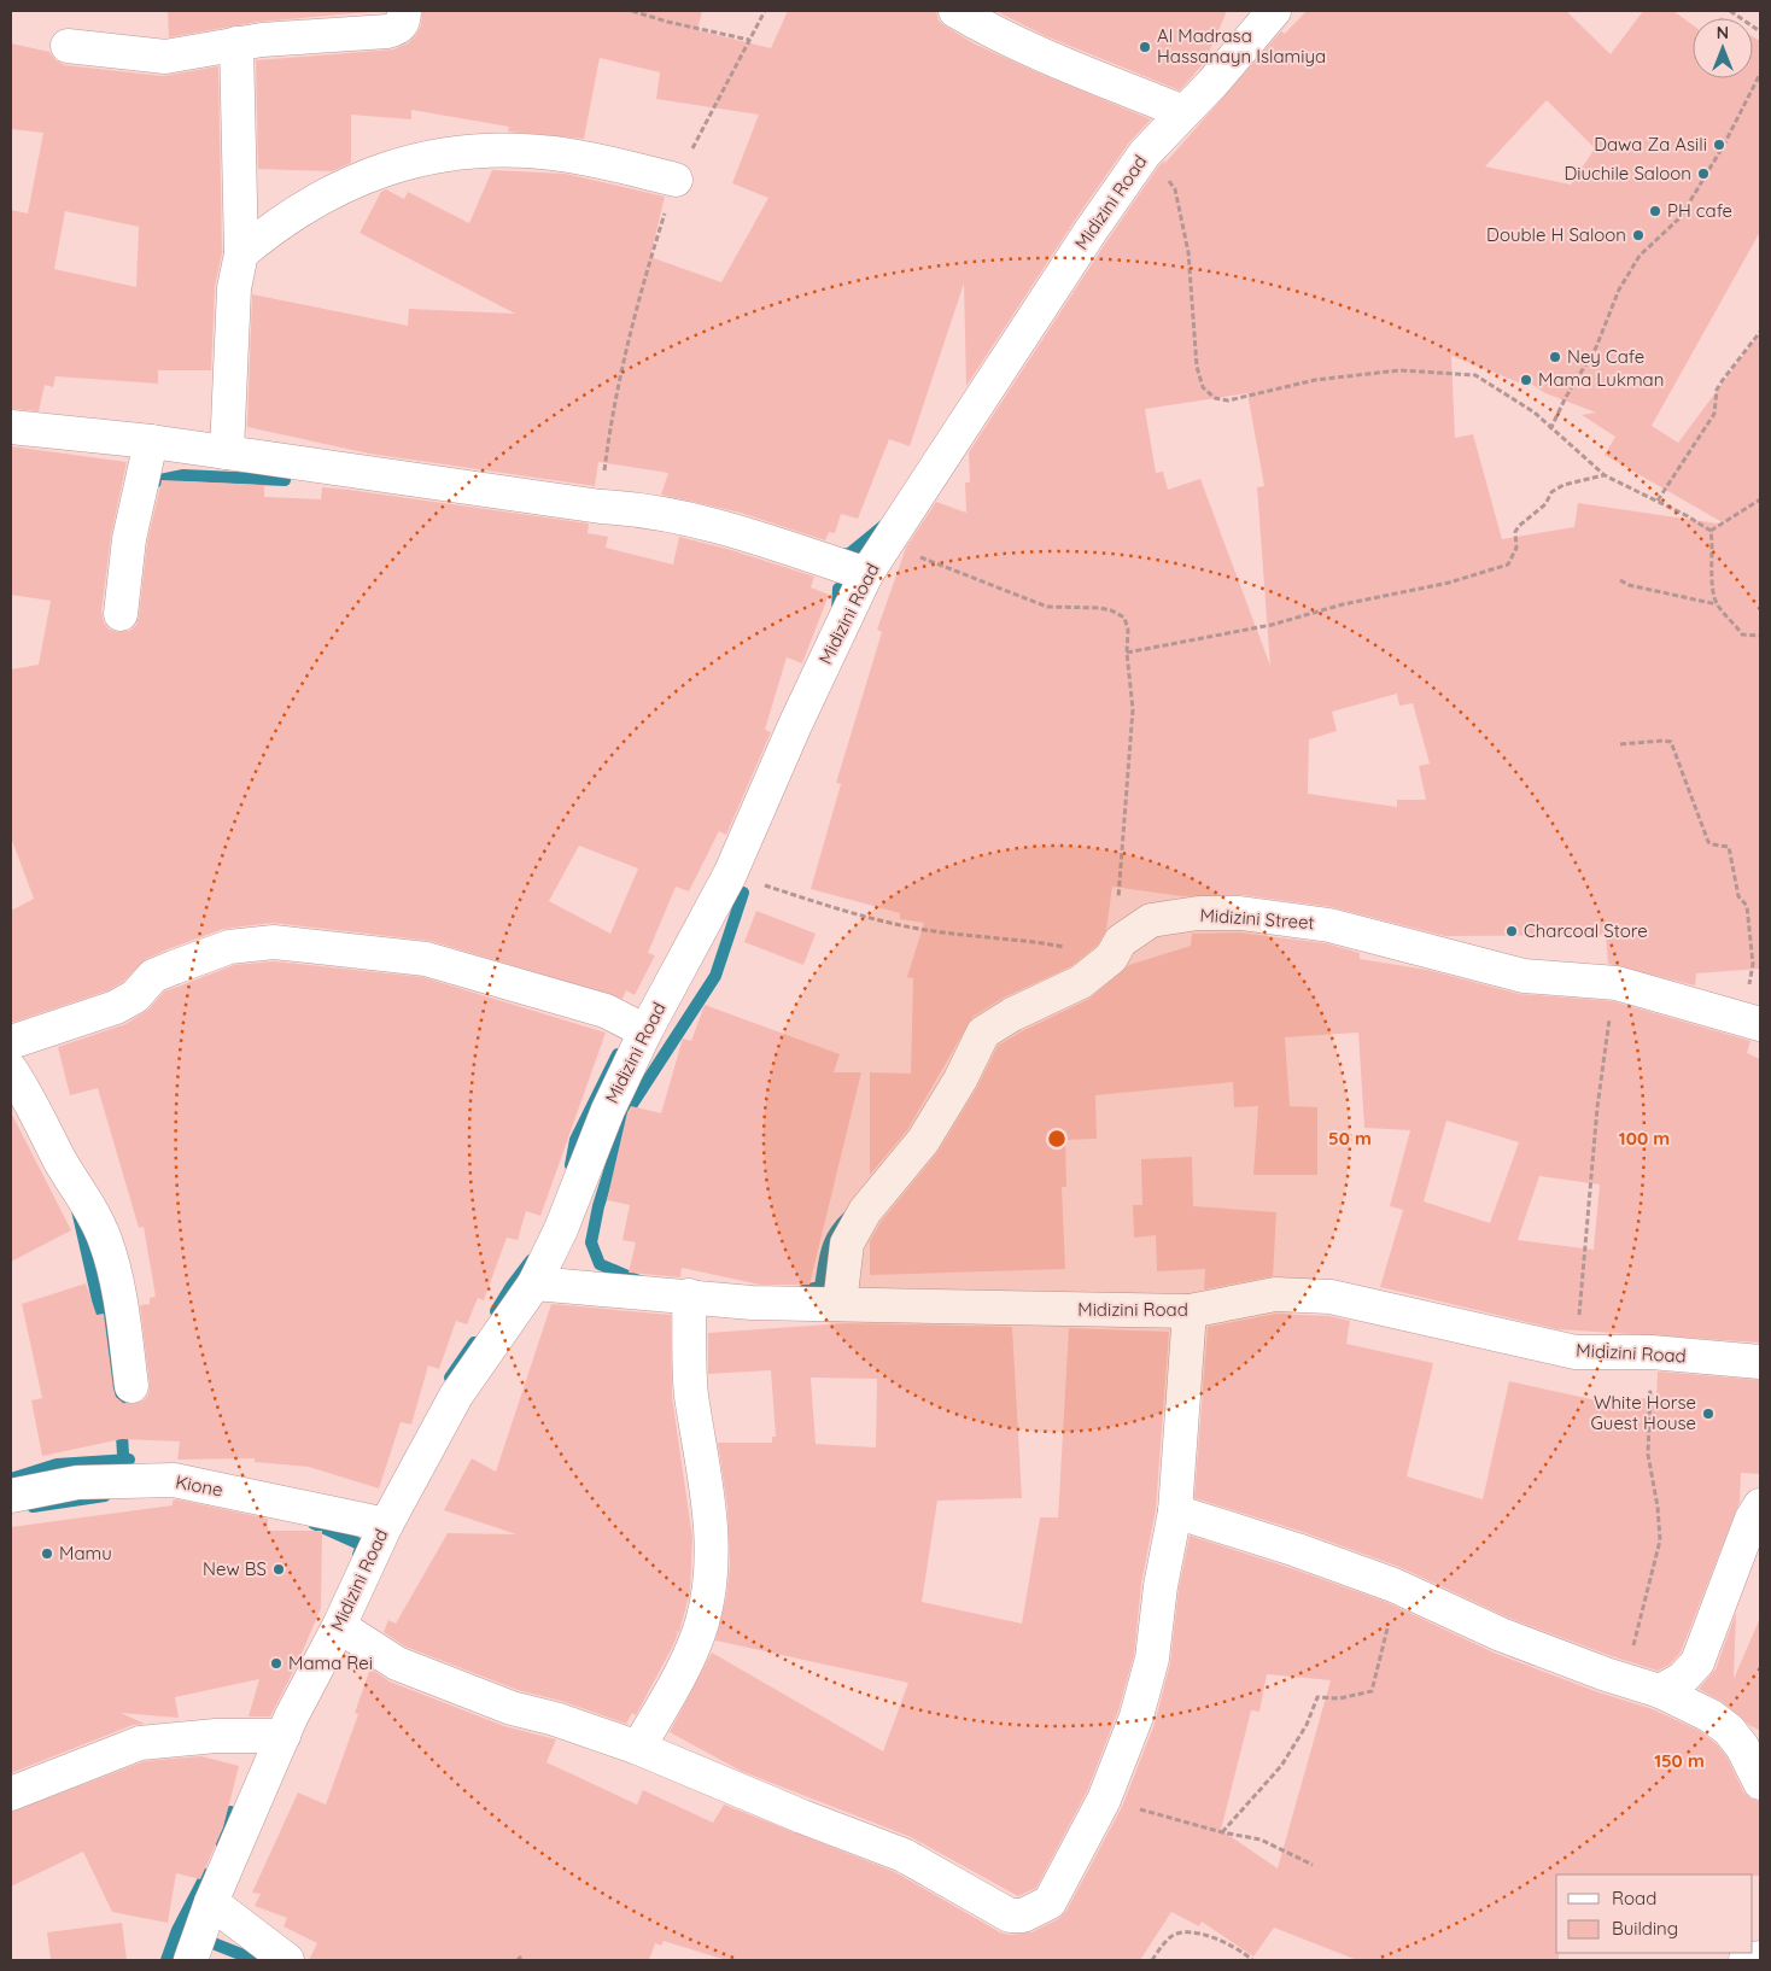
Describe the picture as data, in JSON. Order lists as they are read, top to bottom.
{
  "streets": {
    "street": ["Midizini Road", "Midizini Street", "Kione"]
  },
  "crossings": [
    ["Midizini Road", "Midizini Street"],
    ["Midizini Road", "Kione"]
  ],
  "places": [
    "Al Madrasa Hassanayn Islamiya",
    "Dawa Za Asili",
    "Diuchile Saloon",
    "PH cafe",
    "Double H Saloon",
    "Ney Cafe",
    "Mama Lukman",
    "Charcoal Store",
    "White Horse Guest House",
    "Mamu",
    "New BS",
    "Mama Rei"
  ],
  "legend": ["Road", "Building"],
  "north": "top",
  "rings": ["50 m", "100 m", "150 m"]
}
